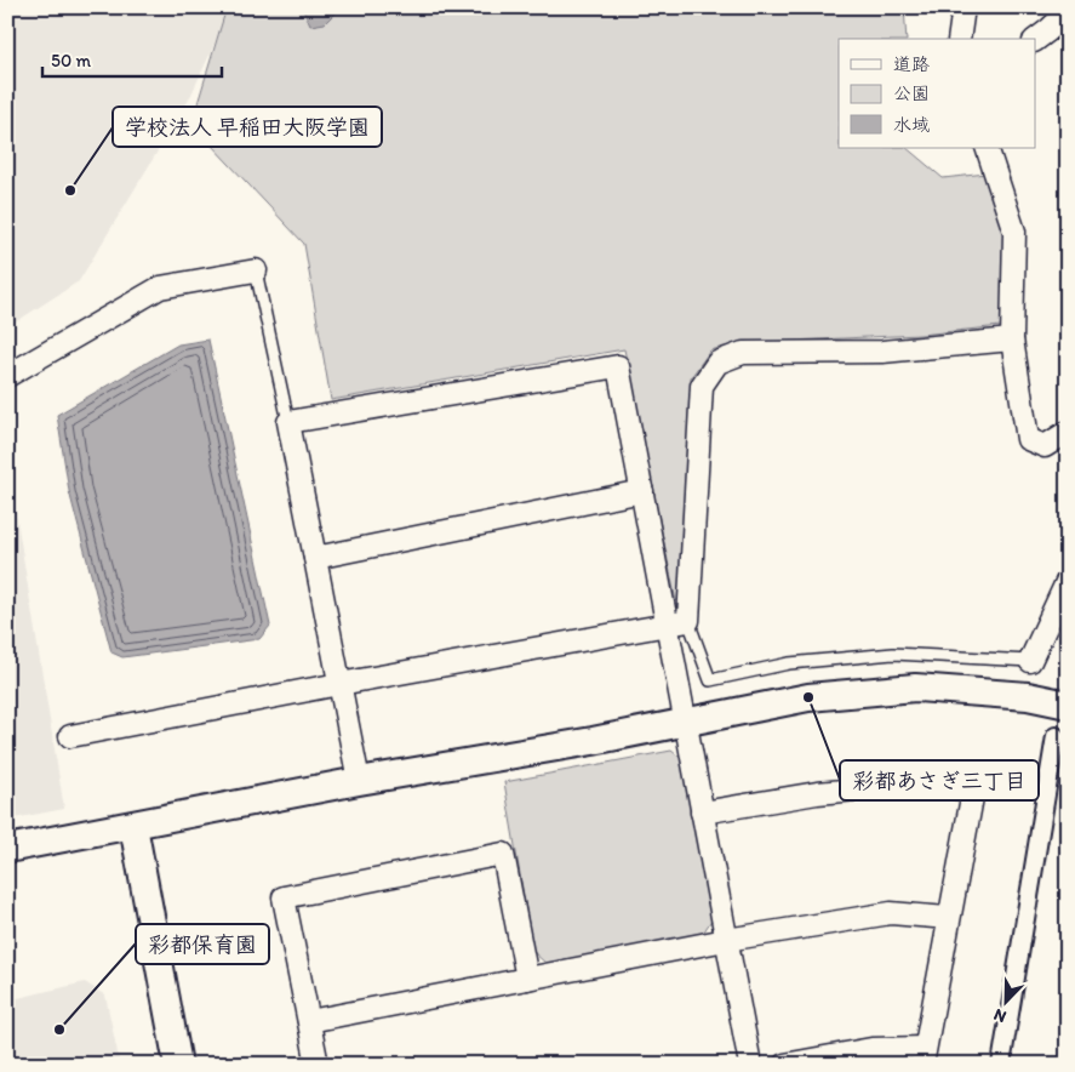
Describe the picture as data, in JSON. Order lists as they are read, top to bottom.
{
  "places": ["学校法人 早稲田大阪学園", "彩都あさぎ三丁目", "彩都保育園"],
  "legend": ["道路", "公園", "水域"],
  "scale_bar": "50 m",
  "north": "bottom left"
}
